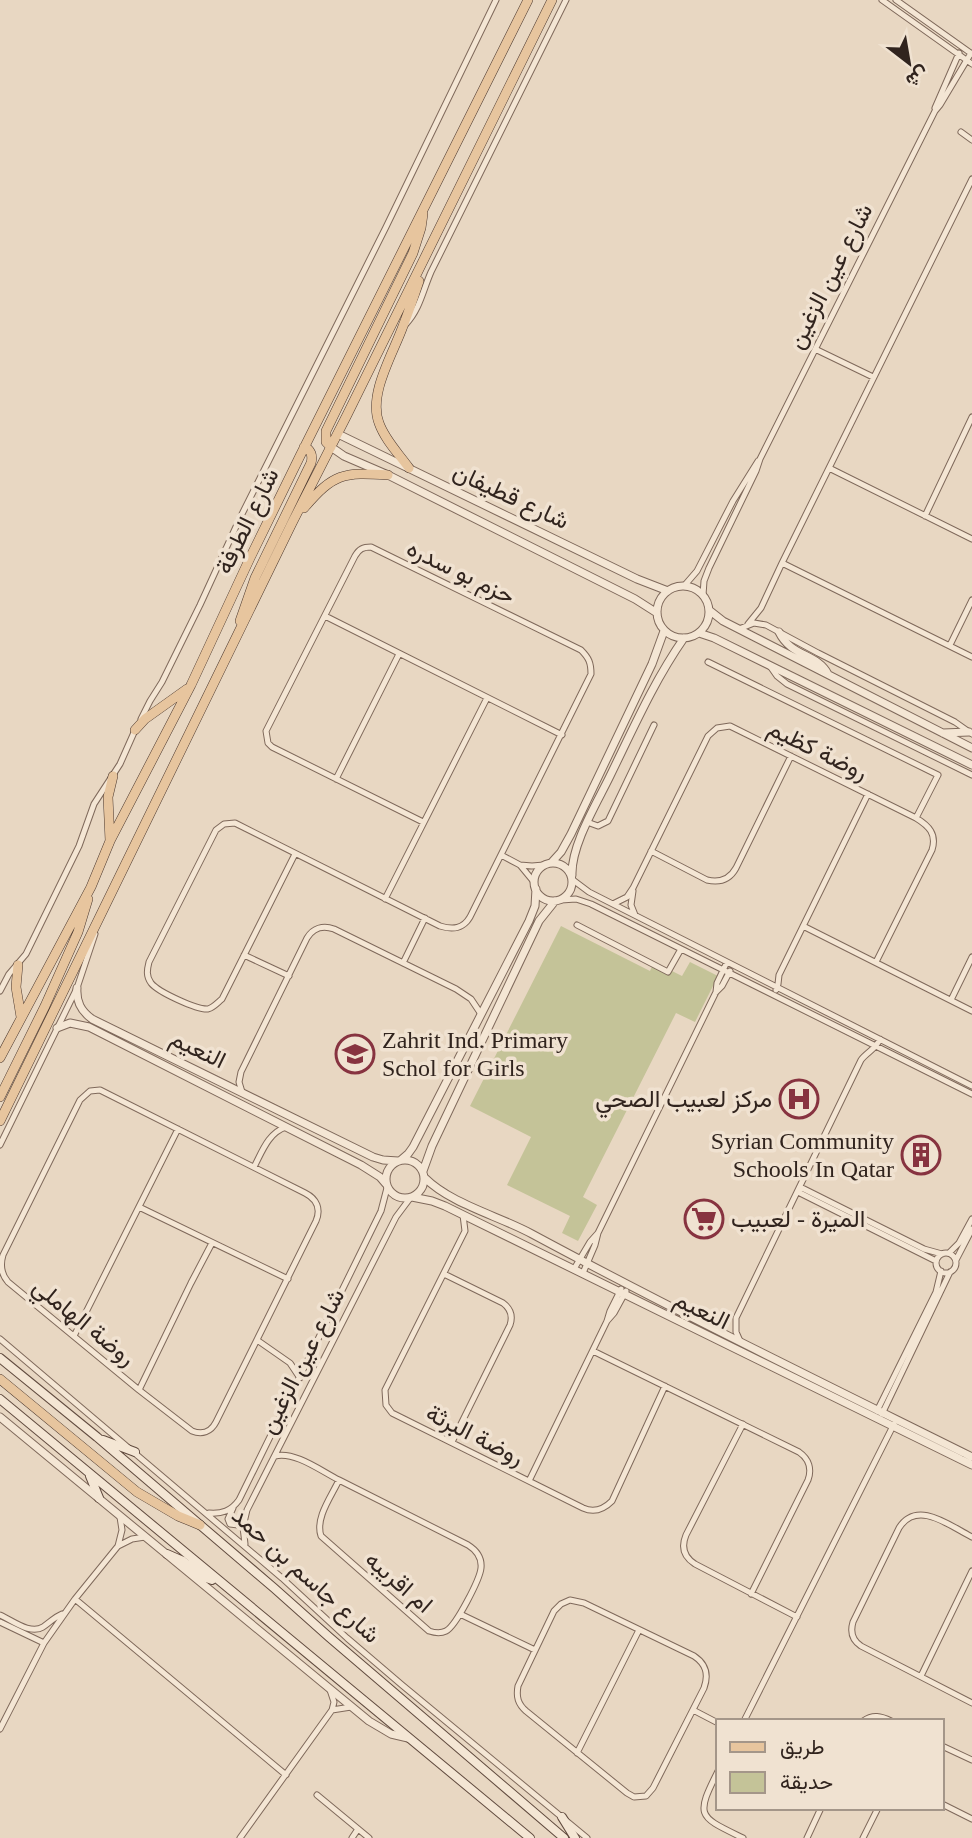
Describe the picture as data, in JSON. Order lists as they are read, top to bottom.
{
  "streets": {
    "main road": ["شارع الطرفة", "شارع جاسم بن حمد"],
    "street": [
      "شارع عين الزغين",
      "شارع قطيفان",
      "حزم بو سدره",
      "روضة كظيم",
      "النعيم",
      "روضة الهاملي",
      "روضة البرثة",
      "ام اقريبه"
    ]
  },
  "crossings": [
    ["شارع عين الزغين", "شارع قطيفان"],
    ["شارع عين الزغين", "النعيم"],
    ["شارع عين الزغين", "شارع جاسم بن حمد"],
    ["شارع عين الزغين", "ام اقريبه"],
    ["شارع قطيفان", "شارع الطرفة"],
    ["شارع الطرفة", "النعيم"]
  ],
  "places": {
    "school or university": ["Zahrit Ind. Primary Schol for Girls"],
    "hospital": ["مركز لعبيب الصحي"],
    "building": ["Syrian Community Schools In Qatar"],
    "supermarket": ["الميرة - لعبيب"]
  },
  "legend": ["طريق", "حديقة"],
  "north": "bottom right"
}
